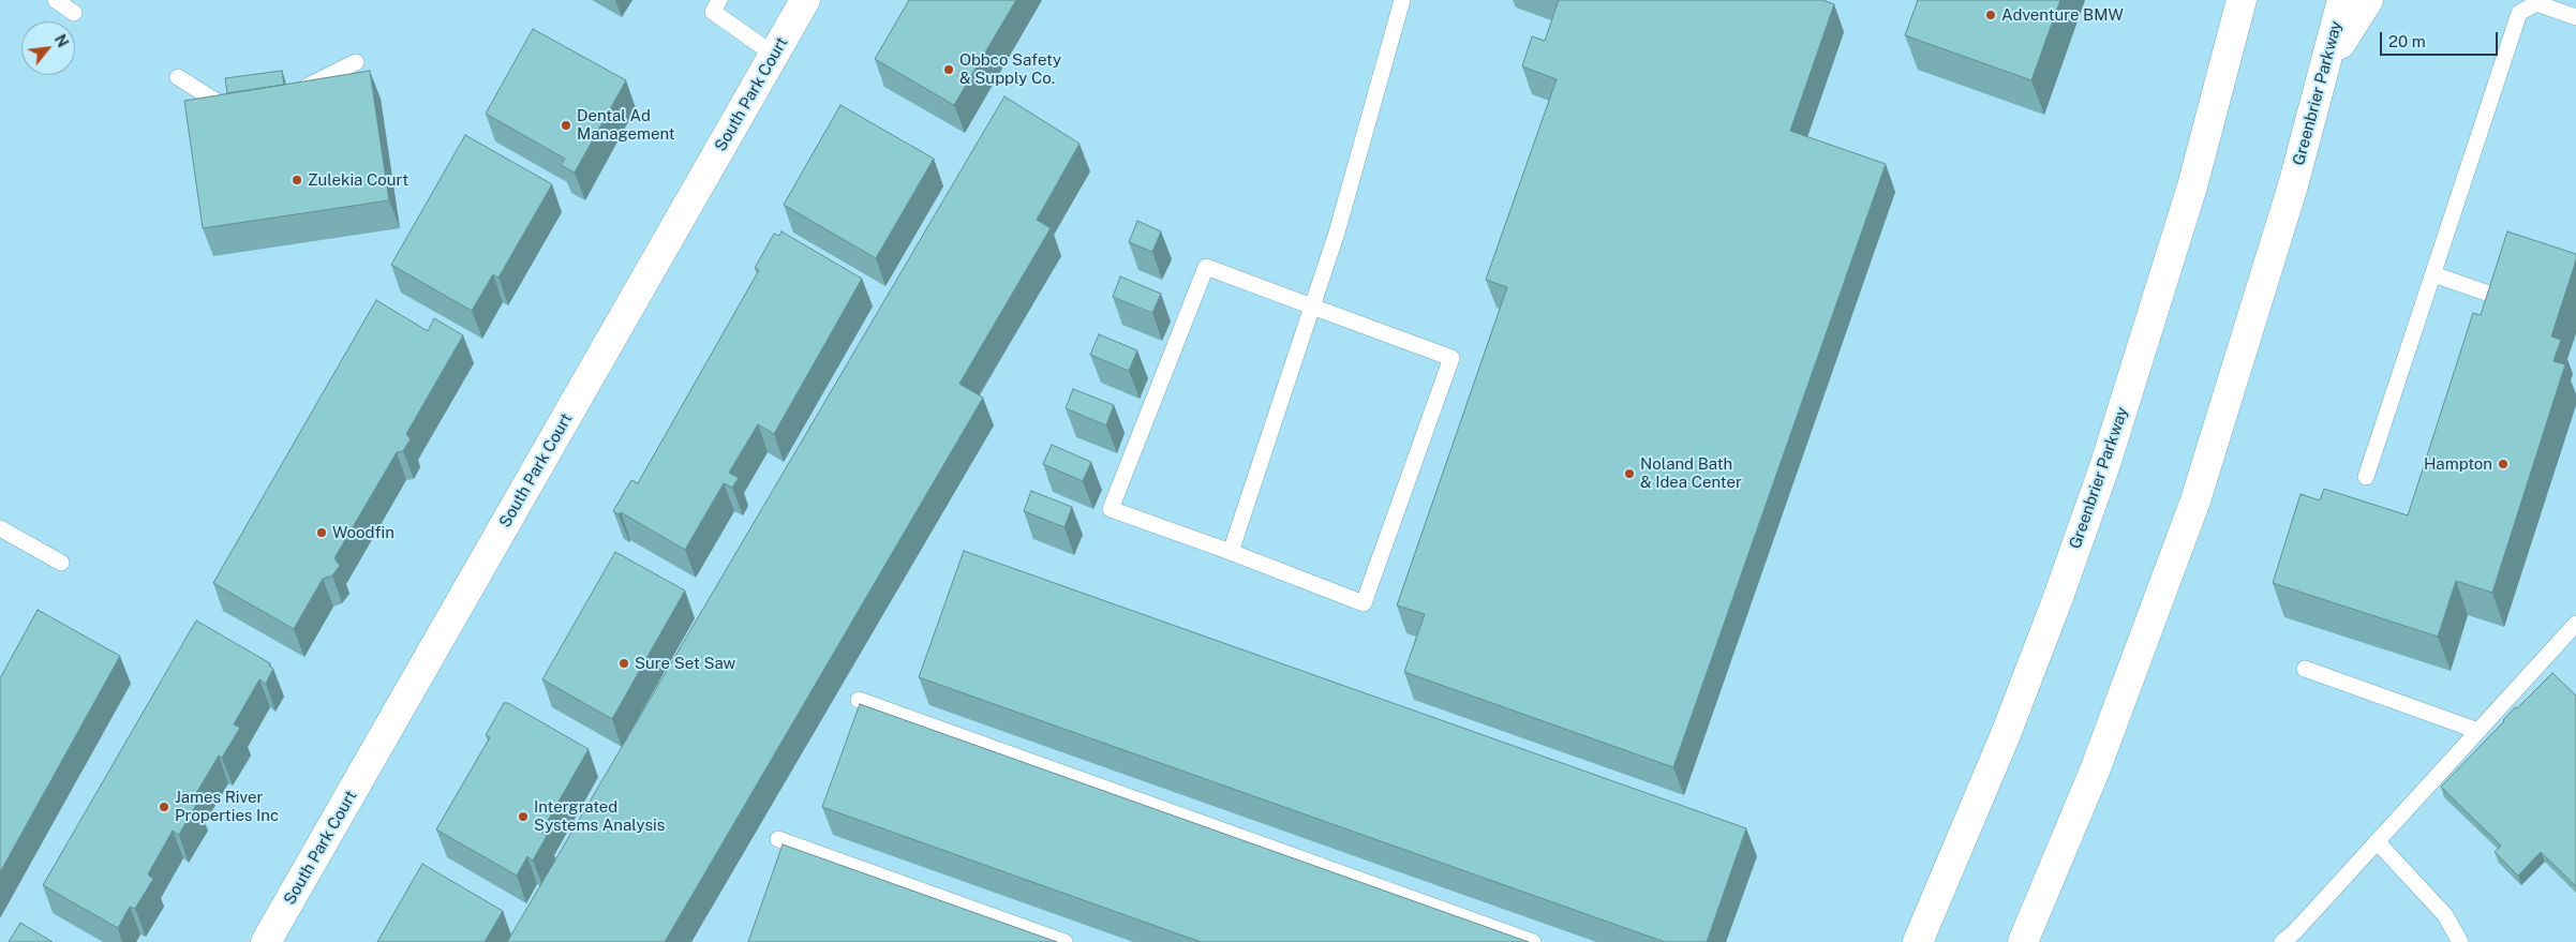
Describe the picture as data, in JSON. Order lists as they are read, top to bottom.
{
  "streets": {
    "main road": ["Greenbrier Parkway", "South Park Court"]
  },
  "places": [
    "Adventure BMW",
    "Obbco Safety & Supply Co.",
    "Dental Ad Management",
    "Zulekia Court",
    "Hampton",
    "Noland Bath & Idea Center",
    "Woodfin",
    "Sure Set Saw",
    "James River Properties Inc",
    "Intergrated Systems Analysis"
  ],
  "scale_bar": "20 m",
  "north": "top right"
}
